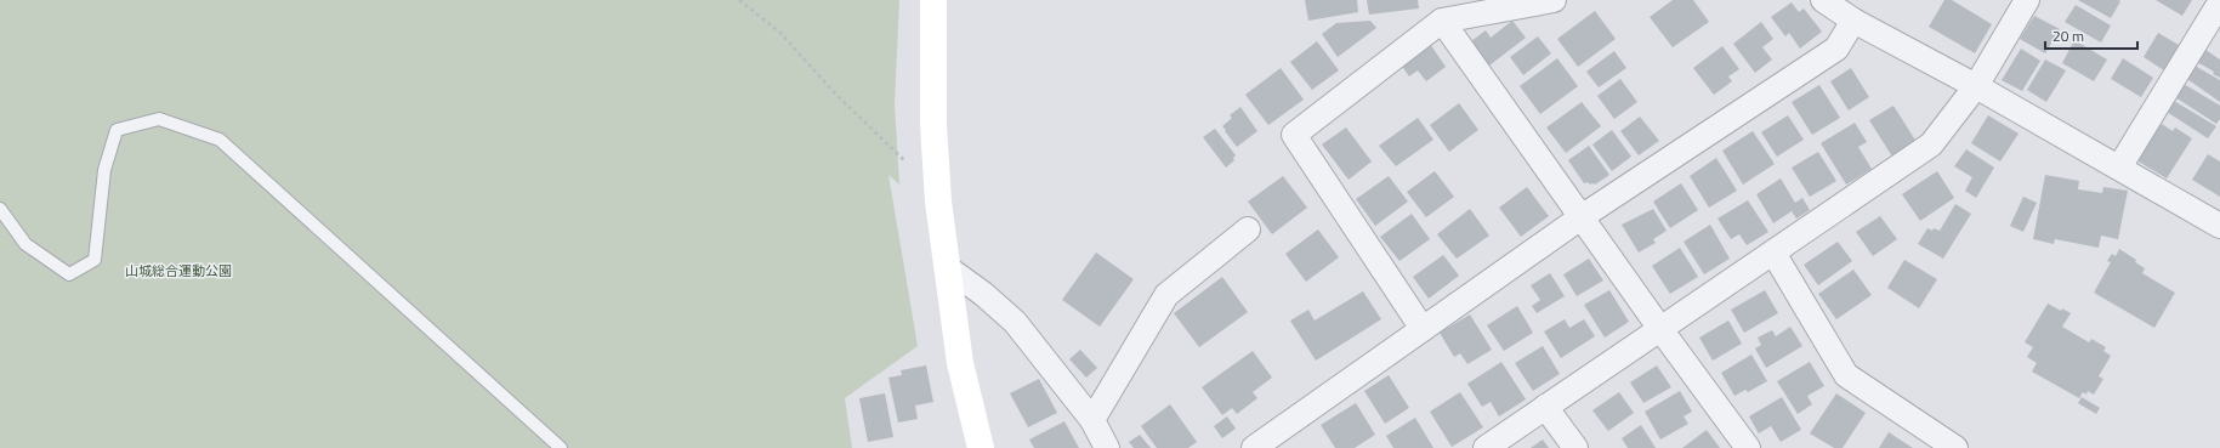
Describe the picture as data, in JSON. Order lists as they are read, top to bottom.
{
  "parks": ["山城総合運動公園"],
  "scale_bar": "20 m"
}
